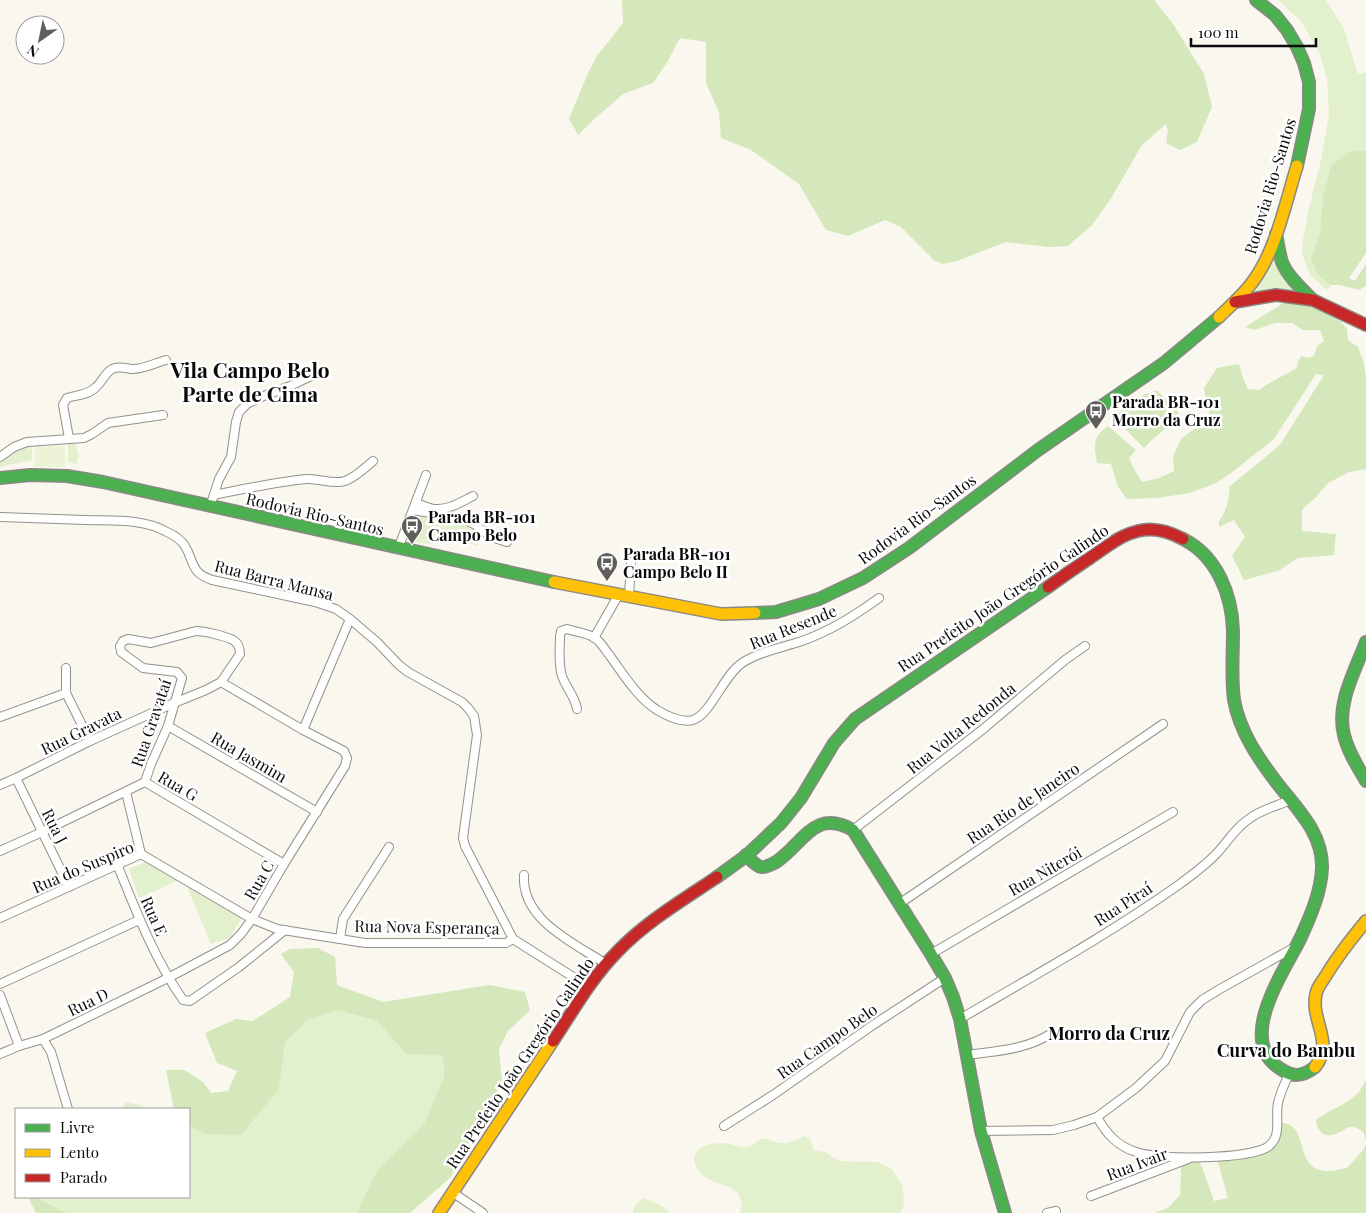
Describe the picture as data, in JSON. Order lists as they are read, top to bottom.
{
  "streets": {
    "main road": ["Rodovia Rio-Santos", "Rua Prefeito João Gregório Galindo"],
    "street": [
      "Rua Barra Mansa",
      "Rua Resende",
      "Rua Gravataí",
      "Rua Volta Redonda",
      "Rua Gravata",
      "Rua Jasmim",
      "Rua G",
      "Rua Rio de Janeiro",
      "Rua J",
      "Rua do Suspiro",
      "Rua Niterói",
      "Rua C",
      "Rua Piraí",
      "Rua E",
      "Rua Nova Esperança",
      "Rua D",
      "Rua Campo Belo",
      "Rua Ivair"
    ]
  },
  "crossings": [
    ["Rua Barra Mansa", "Rua Nova Esperança"],
    ["Rua Prefeito João Gregório Galindo", "Rua Piraí"],
    ["Rua Prefeito João Gregório Galindo", "Rua Ivair"],
    ["Rua Gravataí", "Rua Gravata"],
    ["Rua Gravataí", "Rua Jasmim"],
    ["Rua Gravataí", "Rua G"],
    ["Rua Gravata", "Rua J"],
    ["Rua Jasmim", "Rua C"],
    ["Rua G", "Rua J"],
    ["Rua G", "Rua C"],
    ["Rua J", "Rua do Suspiro"],
    ["Rua do Suspiro", "Rua C"],
    ["Rua do Suspiro", "Rua E"],
    ["Rua do Suspiro", "Rua Nova Esperança"],
    ["Rua C", "Rua E"],
    ["Rua C", "Rua Nova Esperança"],
    ["Rua C", "Rua D"],
    ["Rua E", "Rua Nova Esperança"],
    ["Rua E", "Rua D"]
  ],
  "districts": ["Vila Campo Belo Parte de Cima", "Morro da Cruz", "Curva do Bambu"],
  "places": {
    "bus stop": ["Parada BR-101 Morro da Cruz", "Parada BR-101 Campo Belo", "Parada BR-101 Campo Belo II"]
  },
  "legend": ["Livre", "Lento", "Parado"],
  "scale_bar": "100 m",
  "north": "bottom left"
}
